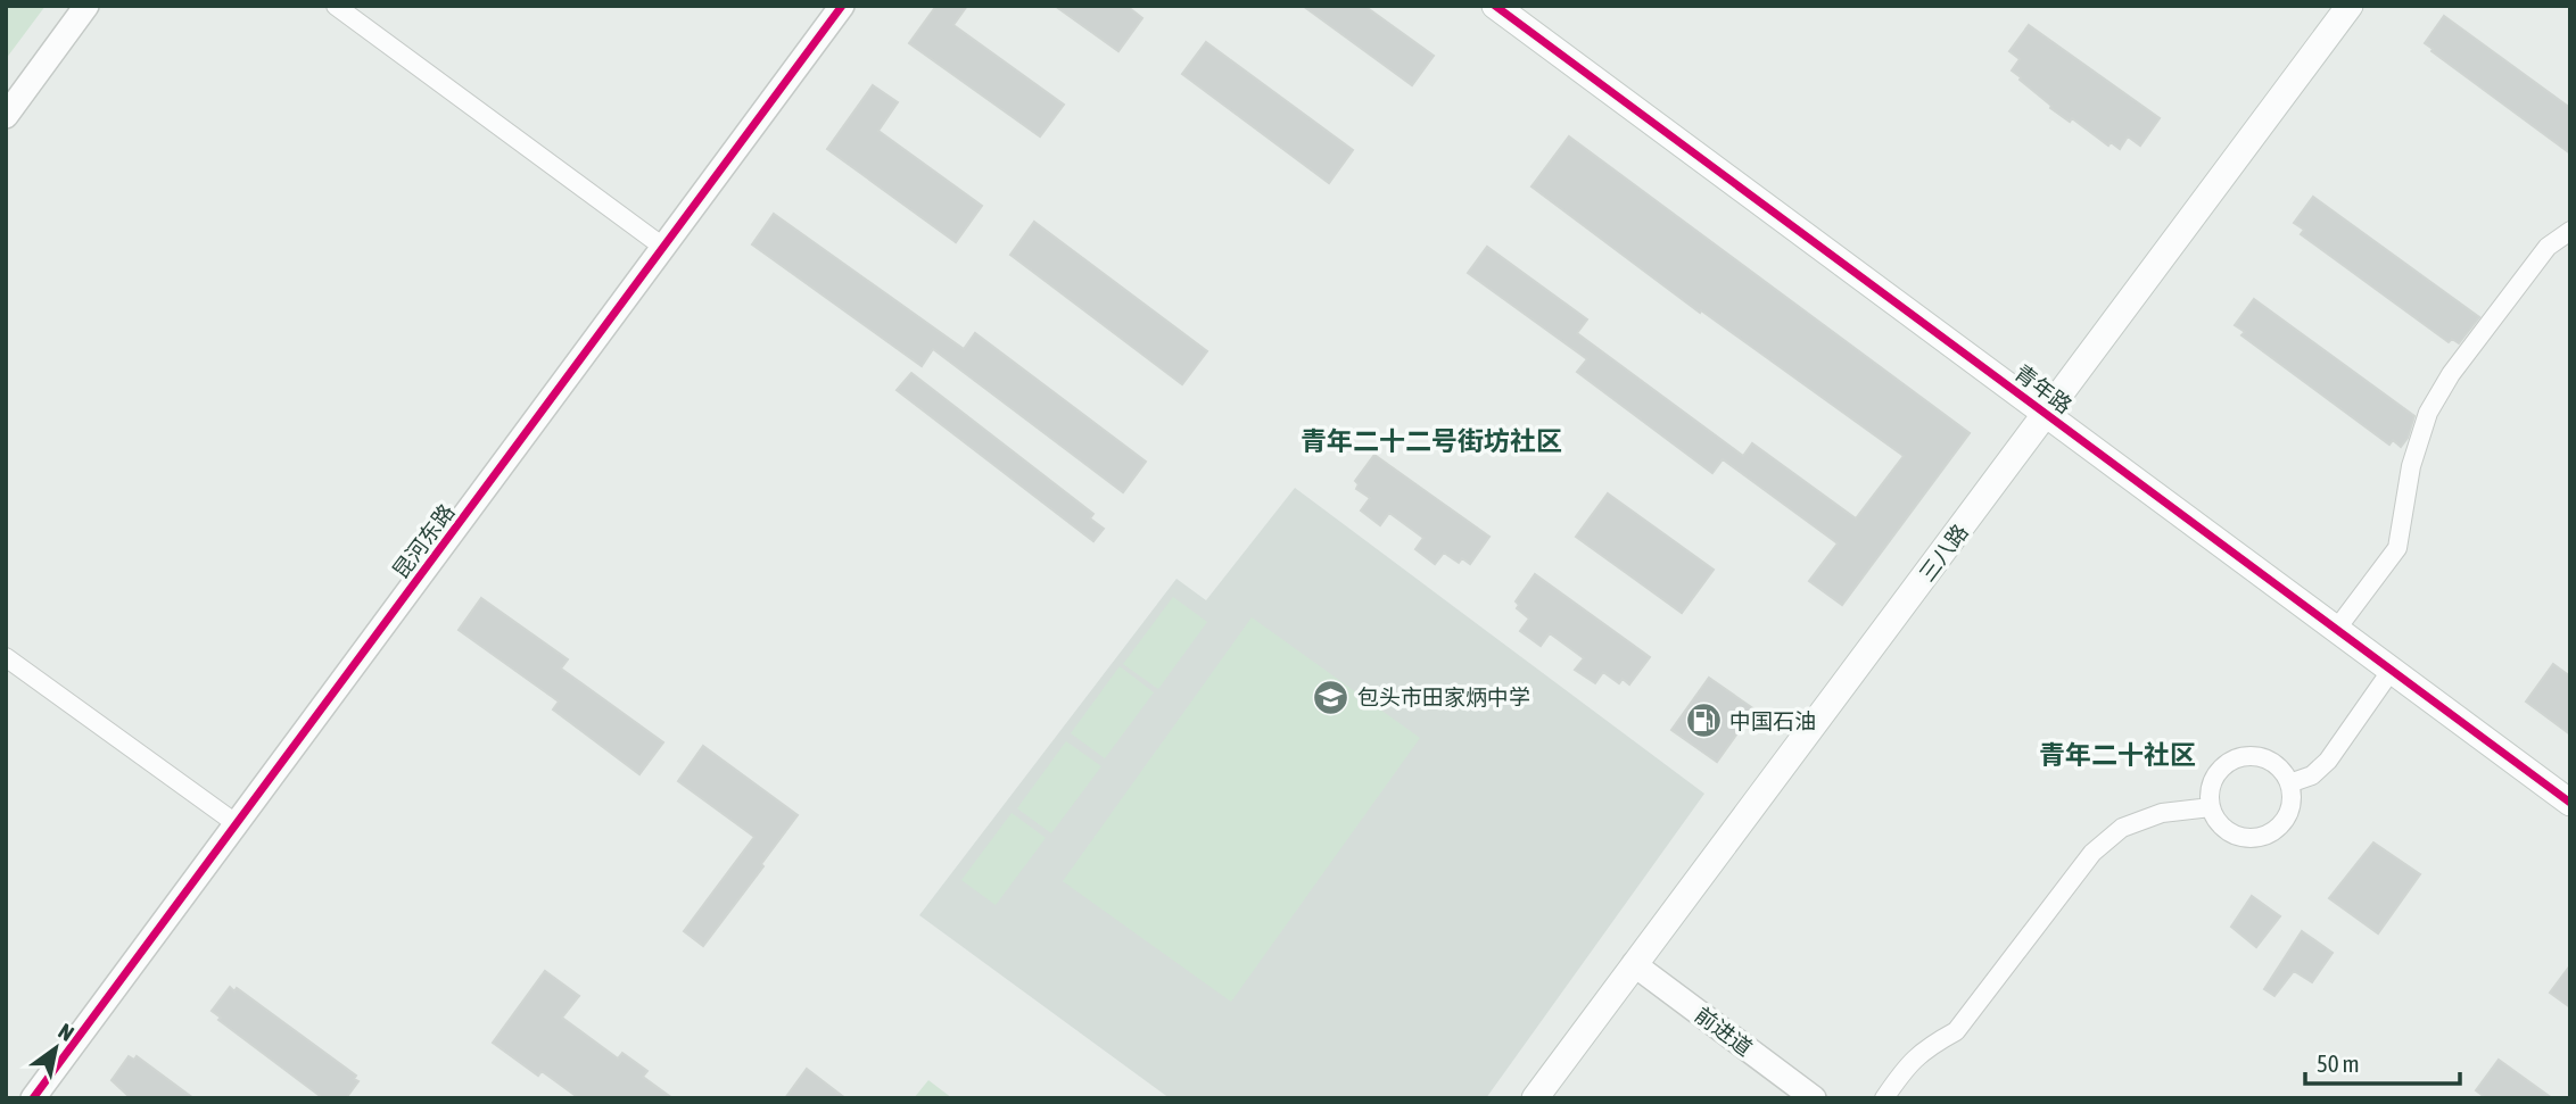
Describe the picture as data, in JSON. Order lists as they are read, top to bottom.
{
  "streets": {
    "main road": ["青年路", "三八路"],
    "street": ["昆河东路", "前进道"]
  },
  "crossings": [
    ["青年路", "三八路"],
    ["三八路", "前进道"]
  ],
  "districts": ["青年二十二号街坊社区", "青年二十社区"],
  "places": {
    "school or university": ["包头市田家炳中学"],
    "fuel station": ["中国石油"]
  },
  "scale_bar": "50 m",
  "north": "top right"
}
